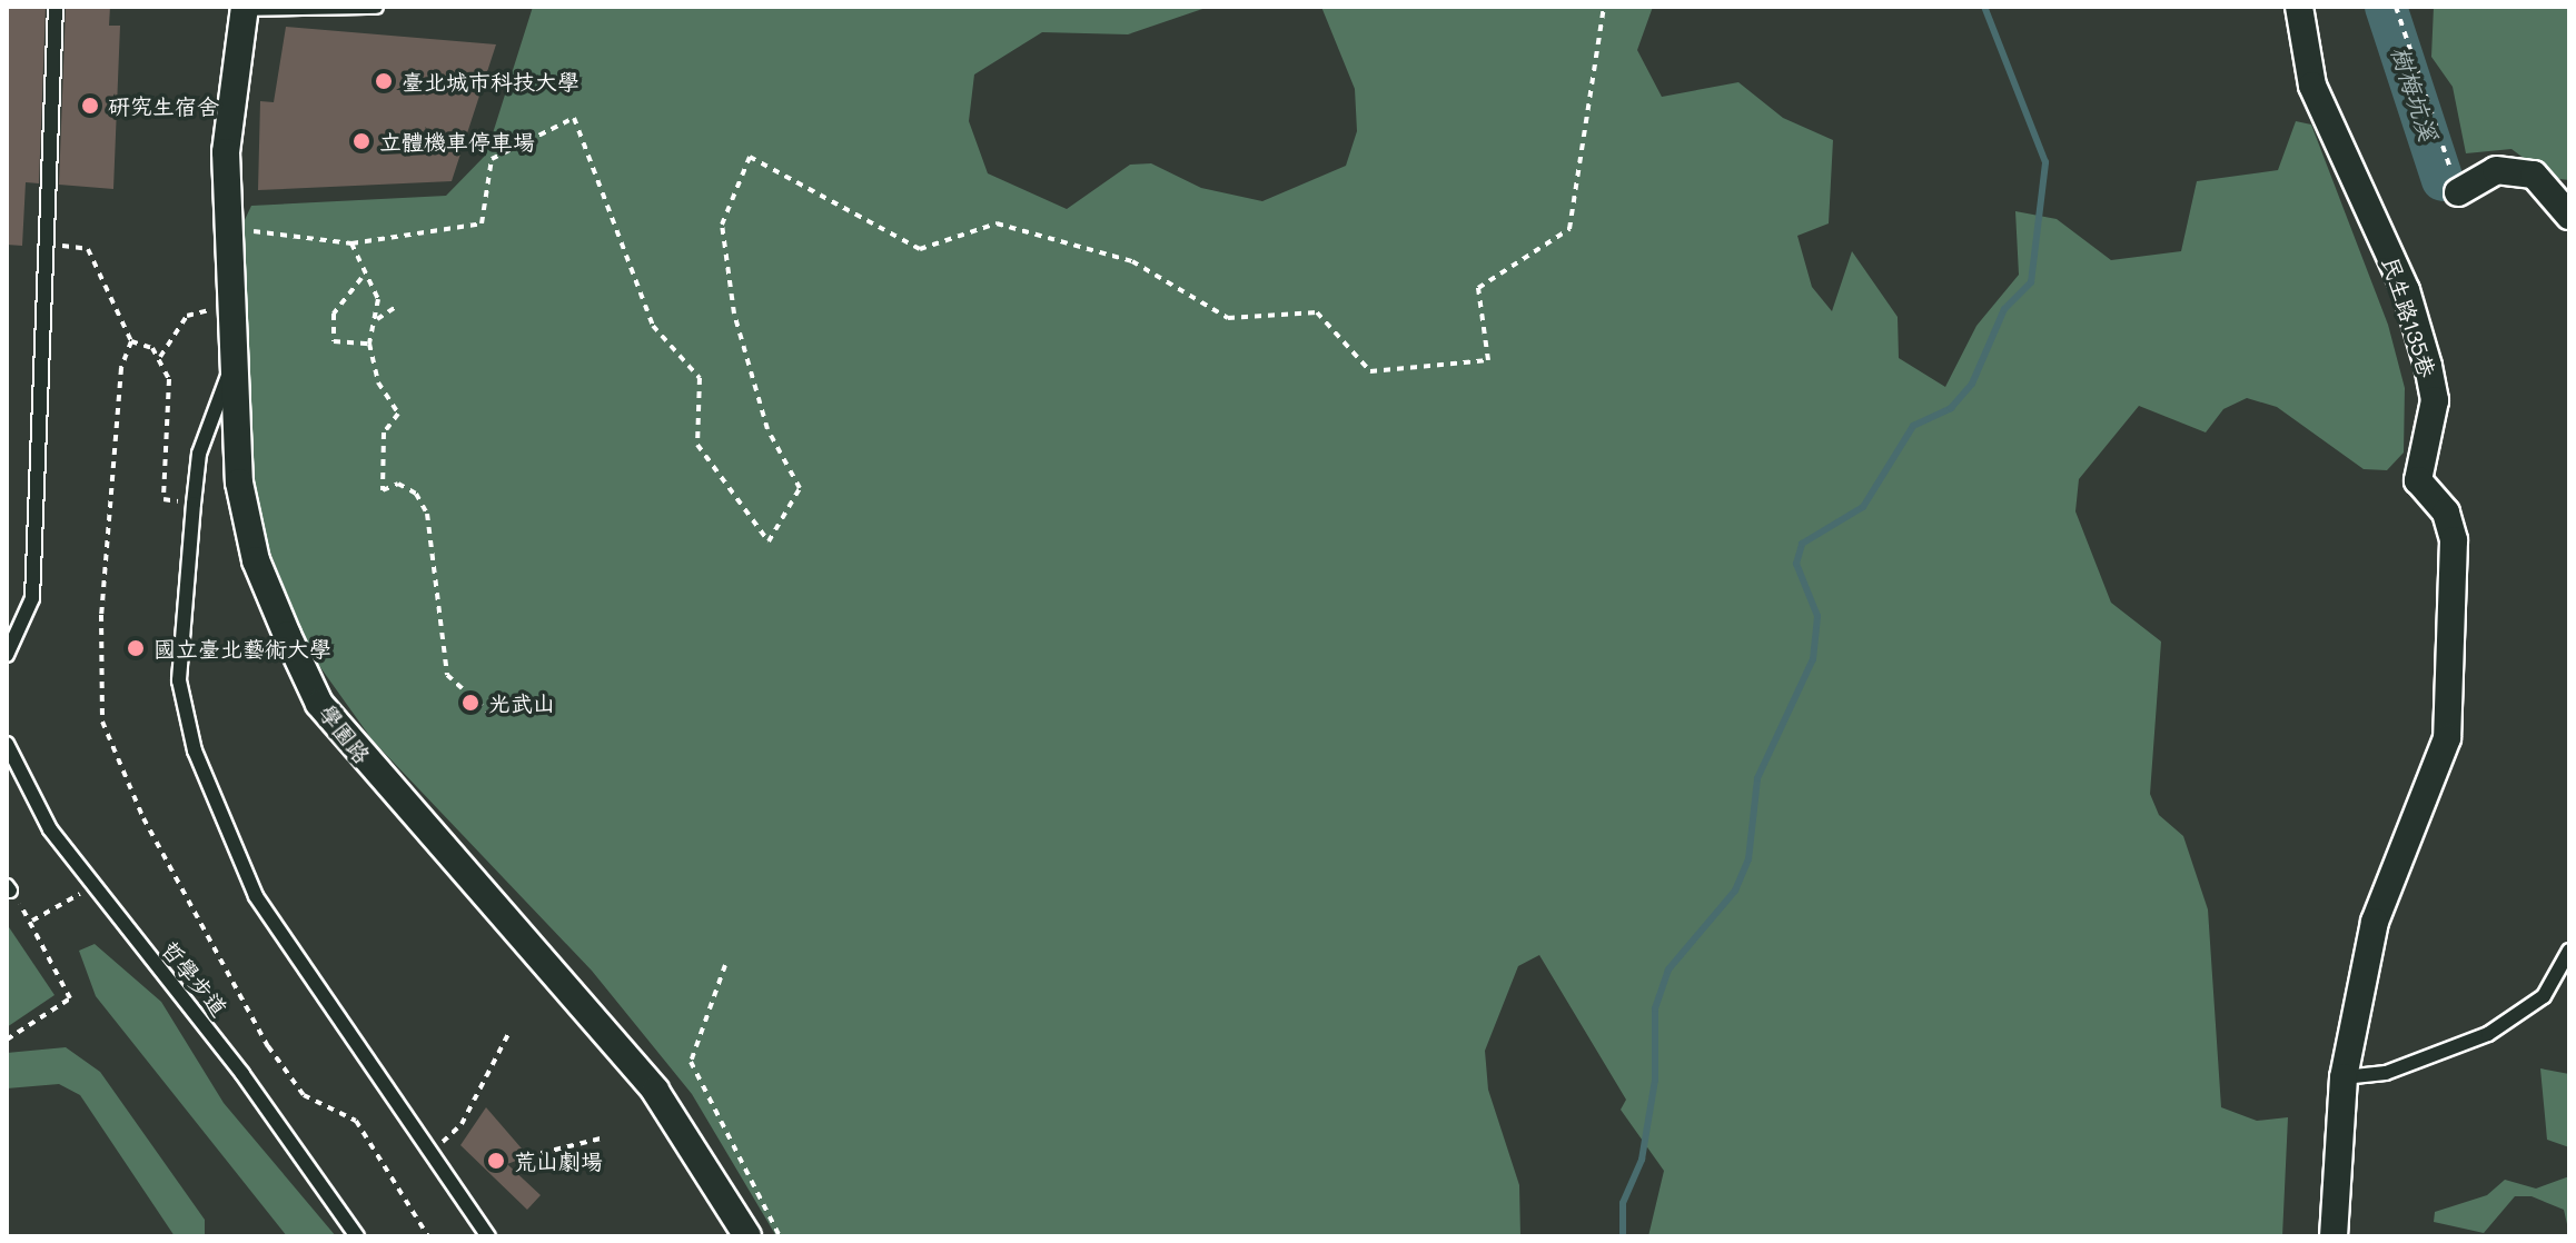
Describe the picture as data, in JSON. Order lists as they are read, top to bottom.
{
  "streets": {
    "street": ["民生路135巷", "學園路"],
    "lane": ["哲學步道"]
  },
  "water": ["樹梅坑溪"],
  "places": [
    "臺北城市科技大學",
    "研究生宿舍",
    "立體機車停車場",
    "國立臺北藝術大學",
    "光武山",
    "荒山劇場"
  ]
}
